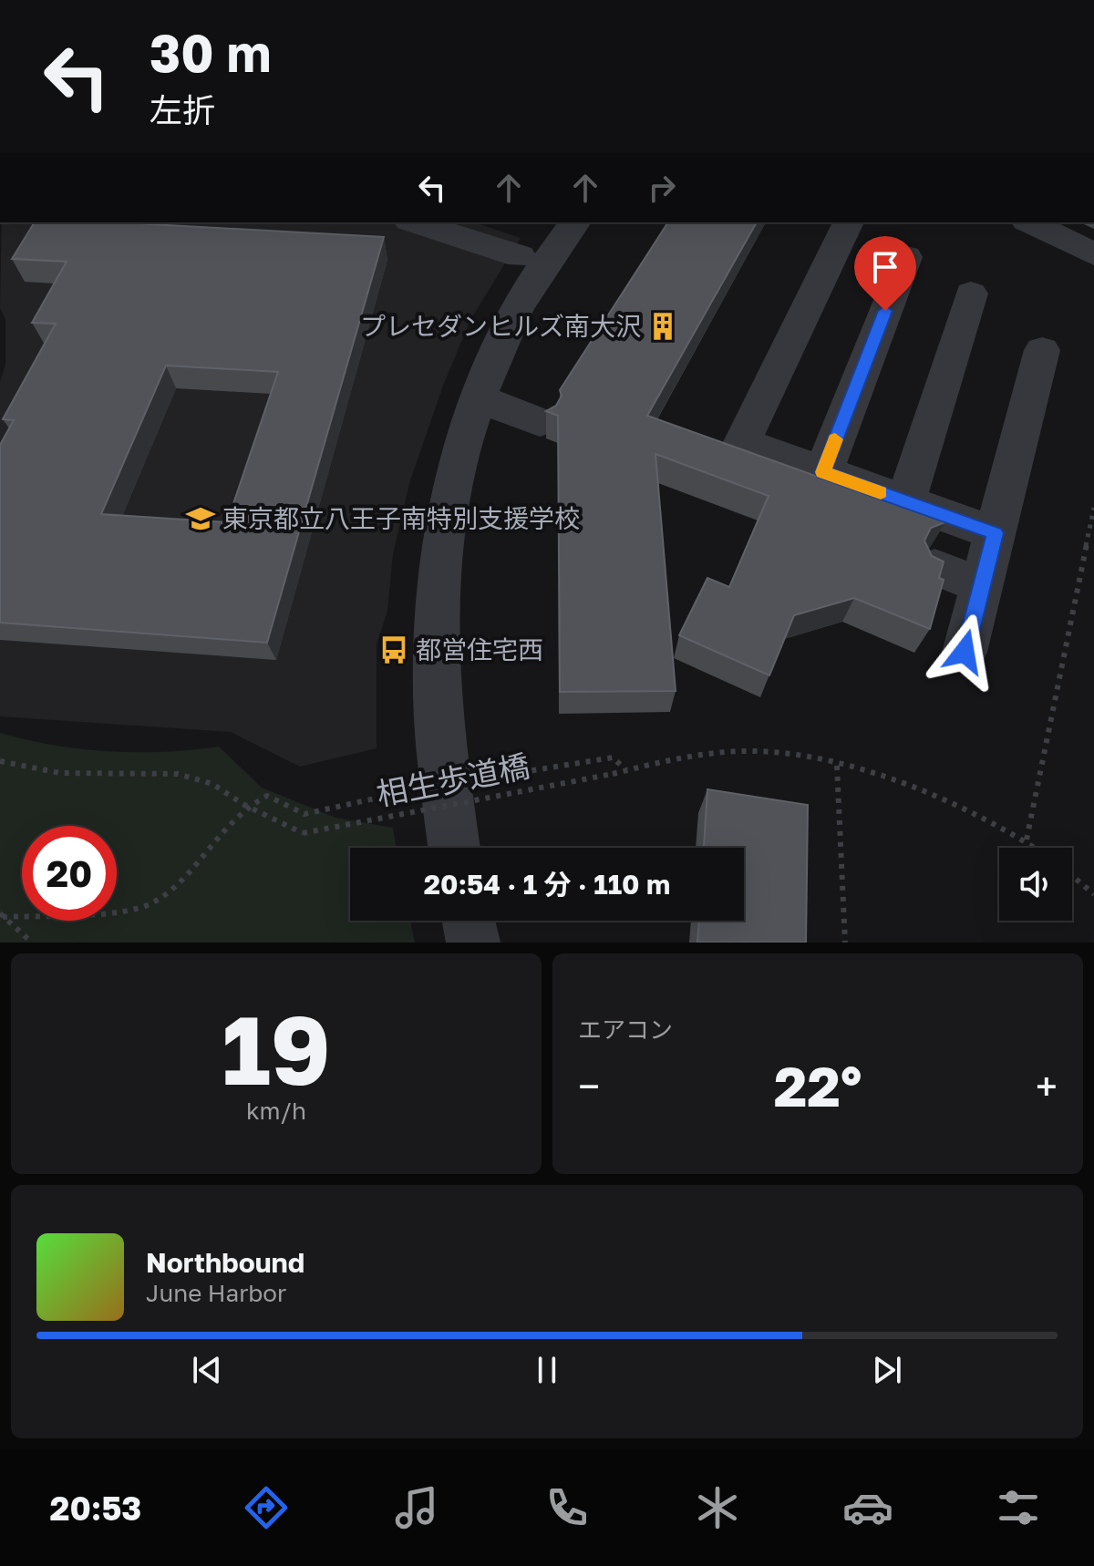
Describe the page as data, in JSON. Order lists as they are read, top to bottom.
{
  "streets": {
    "path": ["相生歩道橋"]
  },
  "places": {
    "building": ["プレセダンヒルズ南大沢"],
    "school or university": ["東京都立八王子南特別支援学校"],
    "bus stop": ["都営住宅西"]
  },
  "page": {
    "turn": ["30 m", "左折"],
    "limit": "20",
    "trip": "20:54 · 1 分 · 110 m",
    "tile": [
      ["19", "km/h"],
      "エアコン"
    ],
    "heat": ["−", "22°", "+"],
    "song": ["Northbound", "June Harbor"],
    "tabs": "20:53"
  }
}
